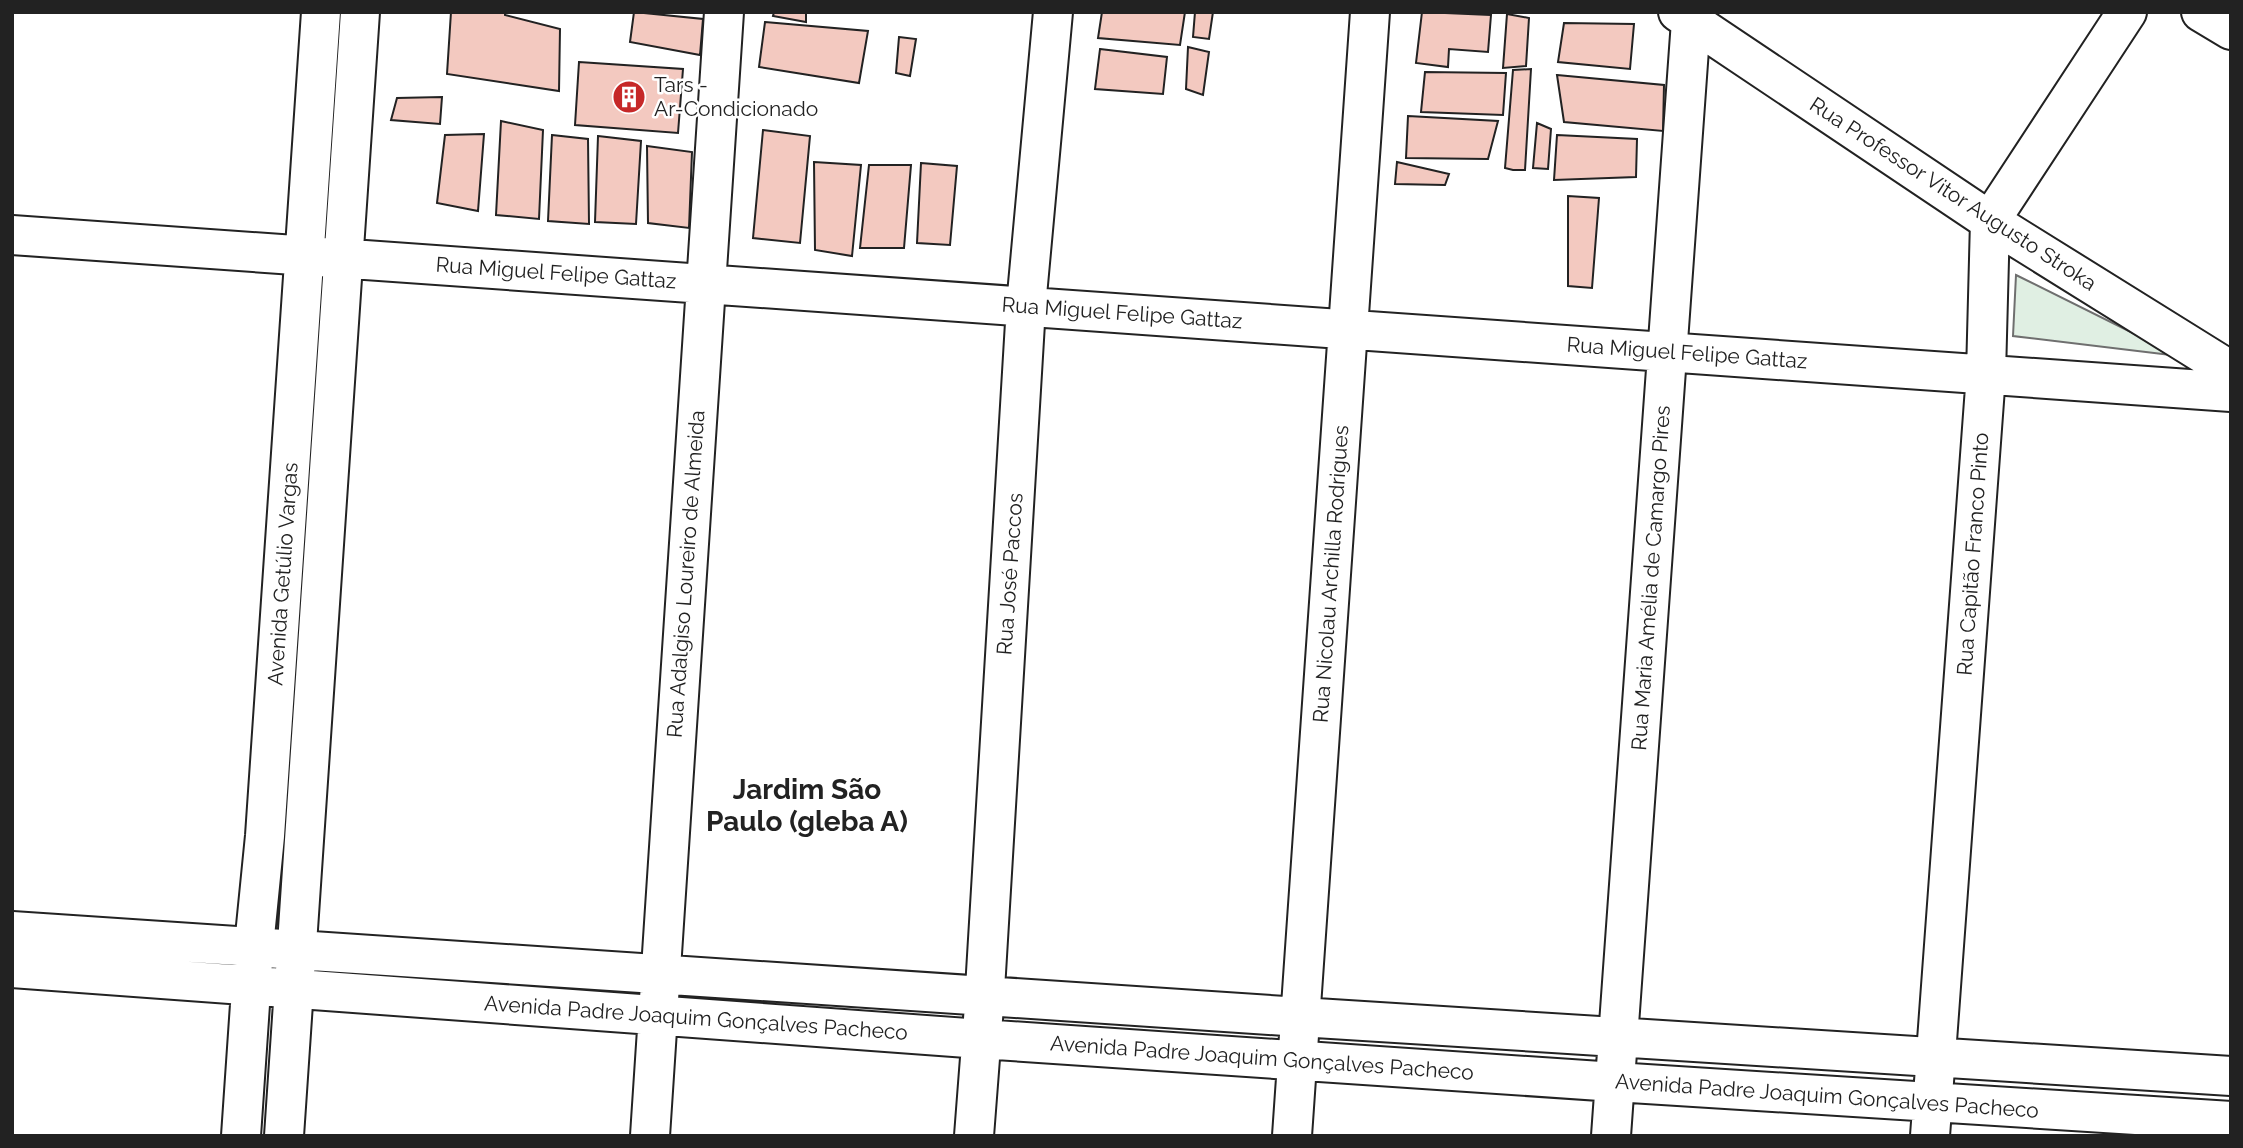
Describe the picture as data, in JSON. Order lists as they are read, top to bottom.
{
  "streets": {
    "street": [
      "Rua Professor Vitor Augusto Stroka",
      "Rua Miguel Felipe Gattaz",
      "Rua Capitão Franco Pinto",
      "Avenida Getúlio Vargas",
      "Rua Adalgiso Loureiro de Almeida",
      "Rua José Paccos",
      "Rua Nicolau Archilla Rodrigues",
      "Rua Maria Amélia de Camargo Pires",
      "Avenida Padre Joaquim Gonçalves Pacheco"
    ]
  },
  "crossings": [
    ["Rua Professor Vitor Augusto Stroka", "Rua Capitão Franco Pinto"],
    ["Rua Professor Vitor Augusto Stroka", "Rua Maria Amélia de Camargo Pires"],
    ["Rua Miguel Felipe Gattaz", "Rua Capitão Franco Pinto"],
    ["Rua Miguel Felipe Gattaz", "Avenida Getúlio Vargas"],
    ["Rua Miguel Felipe Gattaz", "Rua Adalgiso Loureiro de Almeida"],
    ["Rua Miguel Felipe Gattaz", "Rua José Paccos"],
    ["Rua Miguel Felipe Gattaz", "Rua Nicolau Archilla Rodrigues"],
    ["Rua Miguel Felipe Gattaz", "Rua Maria Amélia de Camargo Pires"],
    ["Rua Capitão Franco Pinto", "Avenida Padre Joaquim Gonçalves Pacheco"],
    ["Avenida Getúlio Vargas", "Avenida Padre Joaquim Gonçalves Pacheco"],
    ["Rua Adalgiso Loureiro de Almeida", "Avenida Padre Joaquim Gonçalves Pacheco"],
    ["Rua José Paccos", "Avenida Padre Joaquim Gonçalves Pacheco"],
    ["Rua Nicolau Archilla Rodrigues", "Avenida Padre Joaquim Gonçalves Pacheco"],
    ["Rua Maria Amélia de Camargo Pires", "Avenida Padre Joaquim Gonçalves Pacheco"]
  ],
  "districts": ["Jardim São Paulo (gleba A)"],
  "places": {
    "building": ["Tars - Ar-Condicionado"]
  }
}
